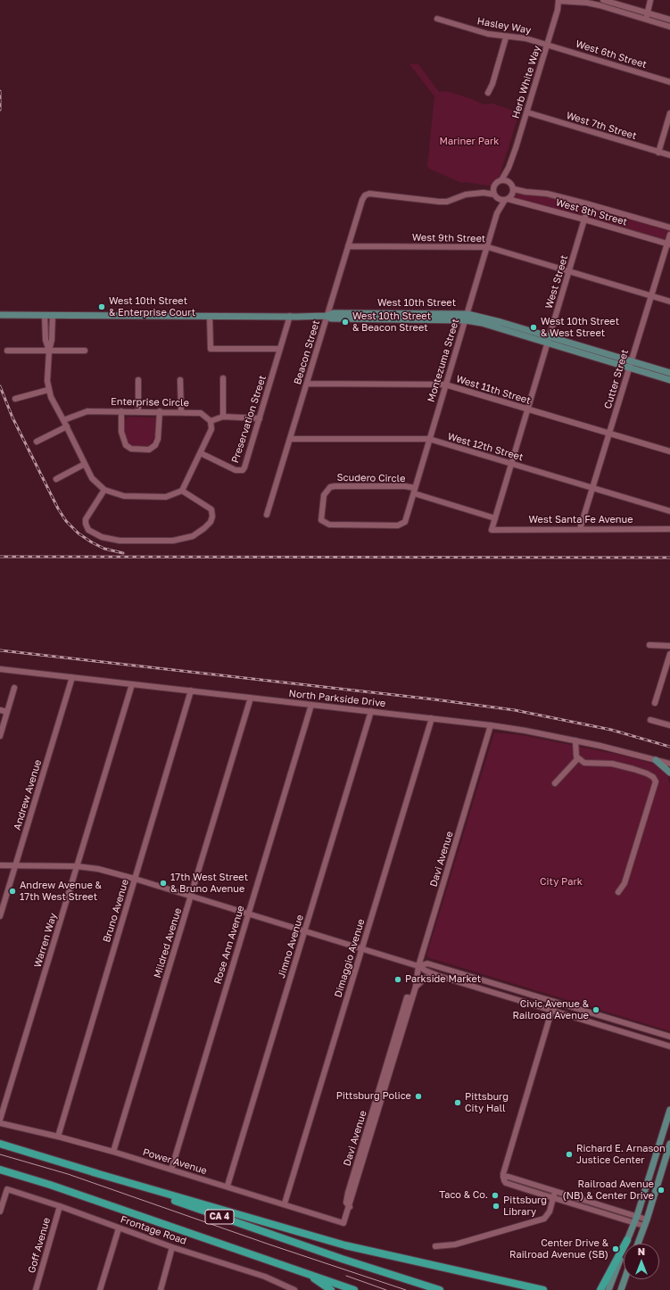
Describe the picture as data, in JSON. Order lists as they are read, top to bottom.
{
  "streets": {
    "highway": ["CA 4"],
    "main road": ["West 10th Street"],
    "street": [
      "Hasley Way",
      "West 6th Street",
      "Herb White Way",
      "West 7th Street",
      "West 8th Street",
      "West 9th Street",
      "West Street",
      "Beacon Street",
      "Montezuma Street",
      "Cutter Street",
      "West 11th Street",
      "Enterprise Circle",
      "Preservation Street",
      "West 12th Street",
      "Scudero Circle",
      "West Santa Fe Avenue",
      "North Parkside Drive",
      "Andrew Avenue",
      "Davi Avenue",
      "Bruno Avenue",
      "Warren Way",
      "Mildred Avenue",
      "Rose Ann Avenue",
      "Jimno Avenue",
      "Dimaggio Avenue",
      "Power Avenue",
      "Frontage Road",
      "Goff Avenue"
    ]
  },
  "crossings": [
    ["Hasley Way", "West 6th Street"],
    ["Hasley Way", "Herb White Way"],
    ["West 6th Street", "Herb White Way"],
    ["Herb White Way", "West 7th Street"],
    ["Herb White Way", "West 8th Street"],
    ["Herb White Way", "Montezuma Street"],
    ["West 8th Street", "West Street"],
    ["West 8th Street", "Montezuma Street"],
    ["West 8th Street", "Cutter Street"],
    ["West 9th Street", "West Street"],
    ["West 9th Street", "Beacon Street"],
    ["West 9th Street", "Montezuma Street"],
    ["West 9th Street", "Cutter Street"],
    ["West Street", "West 10th Street"],
    ["West Street", "West 11th Street"],
    ["West Street", "West 12th Street"],
    ["West Street", "West Santa Fe Avenue"],
    ["West 10th Street", "Beacon Street"],
    ["West 10th Street", "Montezuma Street"],
    ["West 10th Street", "Cutter Street"],
    ["West 10th Street", "Preservation Street"],
    ["Beacon Street", "West 11th Street"],
    ["Beacon Street", "West 12th Street"],
    ["Montezuma Street", "West 11th Street"],
    ["Montezuma Street", "West 12th Street"],
    ["Montezuma Street", "Scudero Circle"],
    ["Cutter Street", "West 11th Street"],
    ["Cutter Street", "West 12th Street"],
    ["Cutter Street", "West Santa Fe Avenue"],
    ["North Parkside Drive", "Andrew Avenue"],
    ["North Parkside Drive", "Davi Avenue"],
    ["North Parkside Drive", "Bruno Avenue"],
    ["North Parkside Drive", "Warren Way"],
    ["North Parkside Drive", "Mildred Avenue"],
    ["North Parkside Drive", "Rose Ann Avenue"],
    ["North Parkside Drive", "Jimno Avenue"],
    ["North Parkside Drive", "Dimaggio Avenue"],
    ["Davi Avenue", "Power Avenue"],
    ["Bruno Avenue", "Power Avenue"],
    ["Mildred Avenue", "Power Avenue"],
    ["Rose Ann Avenue", "Power Avenue"],
    ["Jimno Avenue", "Power Avenue"],
    ["Dimaggio Avenue", "Power Avenue"],
    ["Frontage Road", "Goff Avenue"]
  ],
  "parks": ["Mariner Park", "City Park"],
  "places": [
    "West 10th Street & Enterprise Court",
    "West 10th Street & Beacon Street",
    "West 10th Street & West Street",
    "17th West Street & Bruno Avenue",
    "Andrew Avenue & 17th West Street",
    "Parkside Market",
    "Civic Avenue & Railroad Avenue",
    "Pittsburg Police",
    "Pittsburg City Hall",
    "Richard E. Arnason Justice Center",
    "Railroad Avenue (NB) & Center Drive",
    "Taco & Co.",
    "Pittsburg Library",
    "Center Drive & Railroad Avenue (SB)"
  ],
  "north": "top"
}
